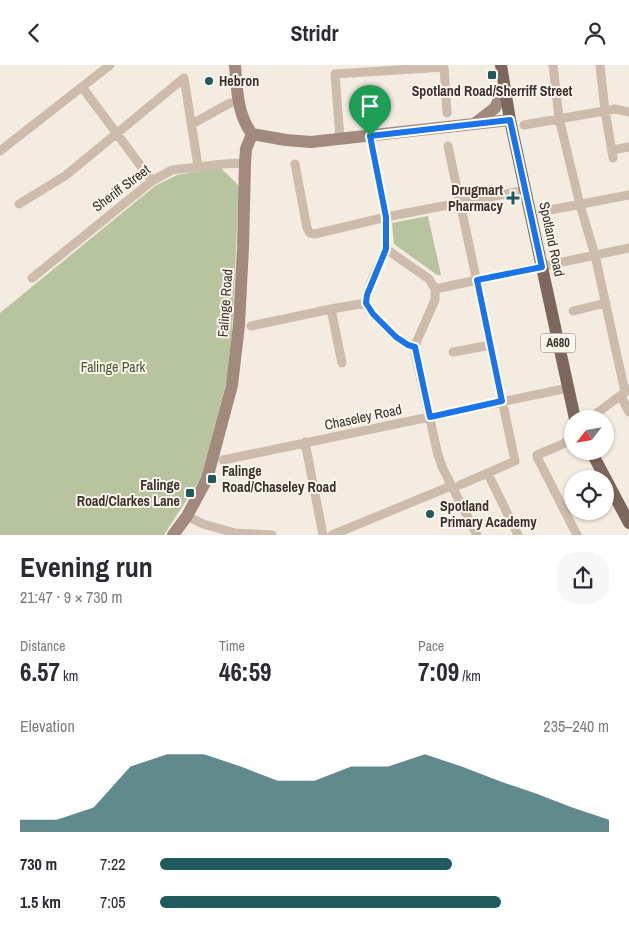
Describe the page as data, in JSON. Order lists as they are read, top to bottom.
{
  "streets": {
    "main road": ["Spotland Road", "Falinge Road", "A680"],
    "street": ["Sheriff Street", "Chaseley Road"]
  },
  "crossings": [
    ["Sheriff Street", "Falinge Road"],
    ["Spotland Road", "Chaseley Road"]
  ],
  "parks": ["Falinge Park"],
  "places": {
    "transit": ["Spotland Road/Sherriff Street", "Falinge Road/Chaseley Road", "Falinge Road/Clarkes Lane"],
    "other": ["Hebron", "Spotland Primary Academy"],
    "health": ["Drugmart Pharmacy"]
  },
  "north": "bottom left",
  "page": {
    "header": "Stridr",
    "heading": ["Evening run", "21:47 · 9 × 730 m"],
    "stats": [
      ["Distance", "6.57 km"],
      ["Time", "46:59"],
      ["Pace", "7:09 /km"]
    ],
    "chart": ["Elevation", "235–240 m"],
    "list": [
      {
        "name": "730 m",
        "note": "7:22"
      },
      {
        "name": "1.5 km",
        "note": "7:05"
      }
    ]
  }
}
